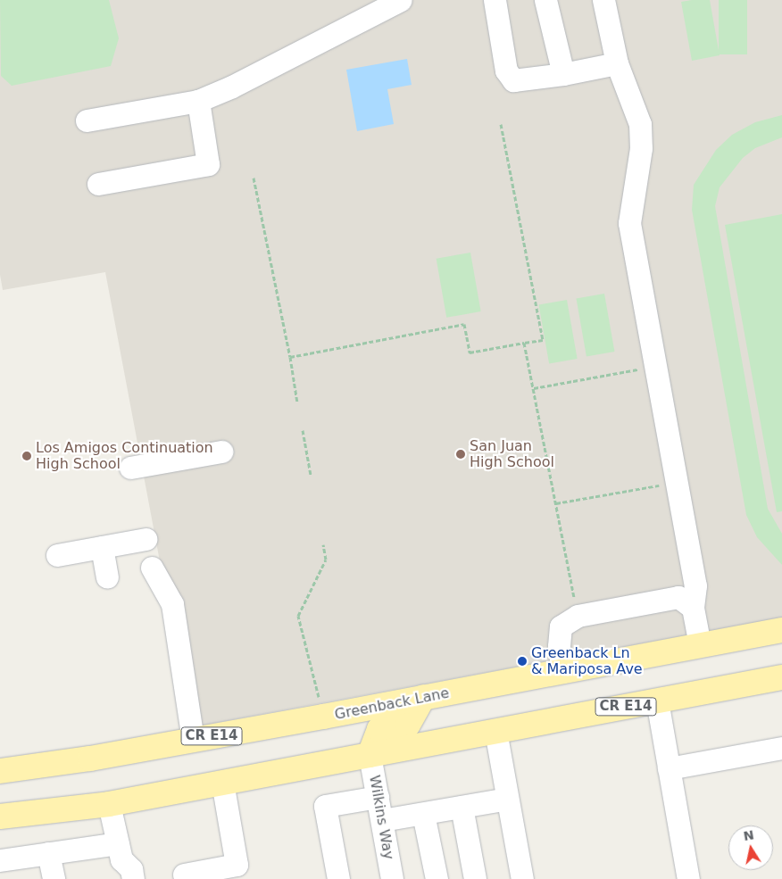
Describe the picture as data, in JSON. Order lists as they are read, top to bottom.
{
  "streets": {
    "main road": ["Greenback Lane", "CR E14"],
    "street": ["Wilkins Way"]
  },
  "crossings": [
    ["CR E14", "Wilkins Way"]
  ],
  "places": ["San Juan High School", "Los Amigos Continuation High School", "Greenback Ln & Mariposa Ave"],
  "north": "top"
}
